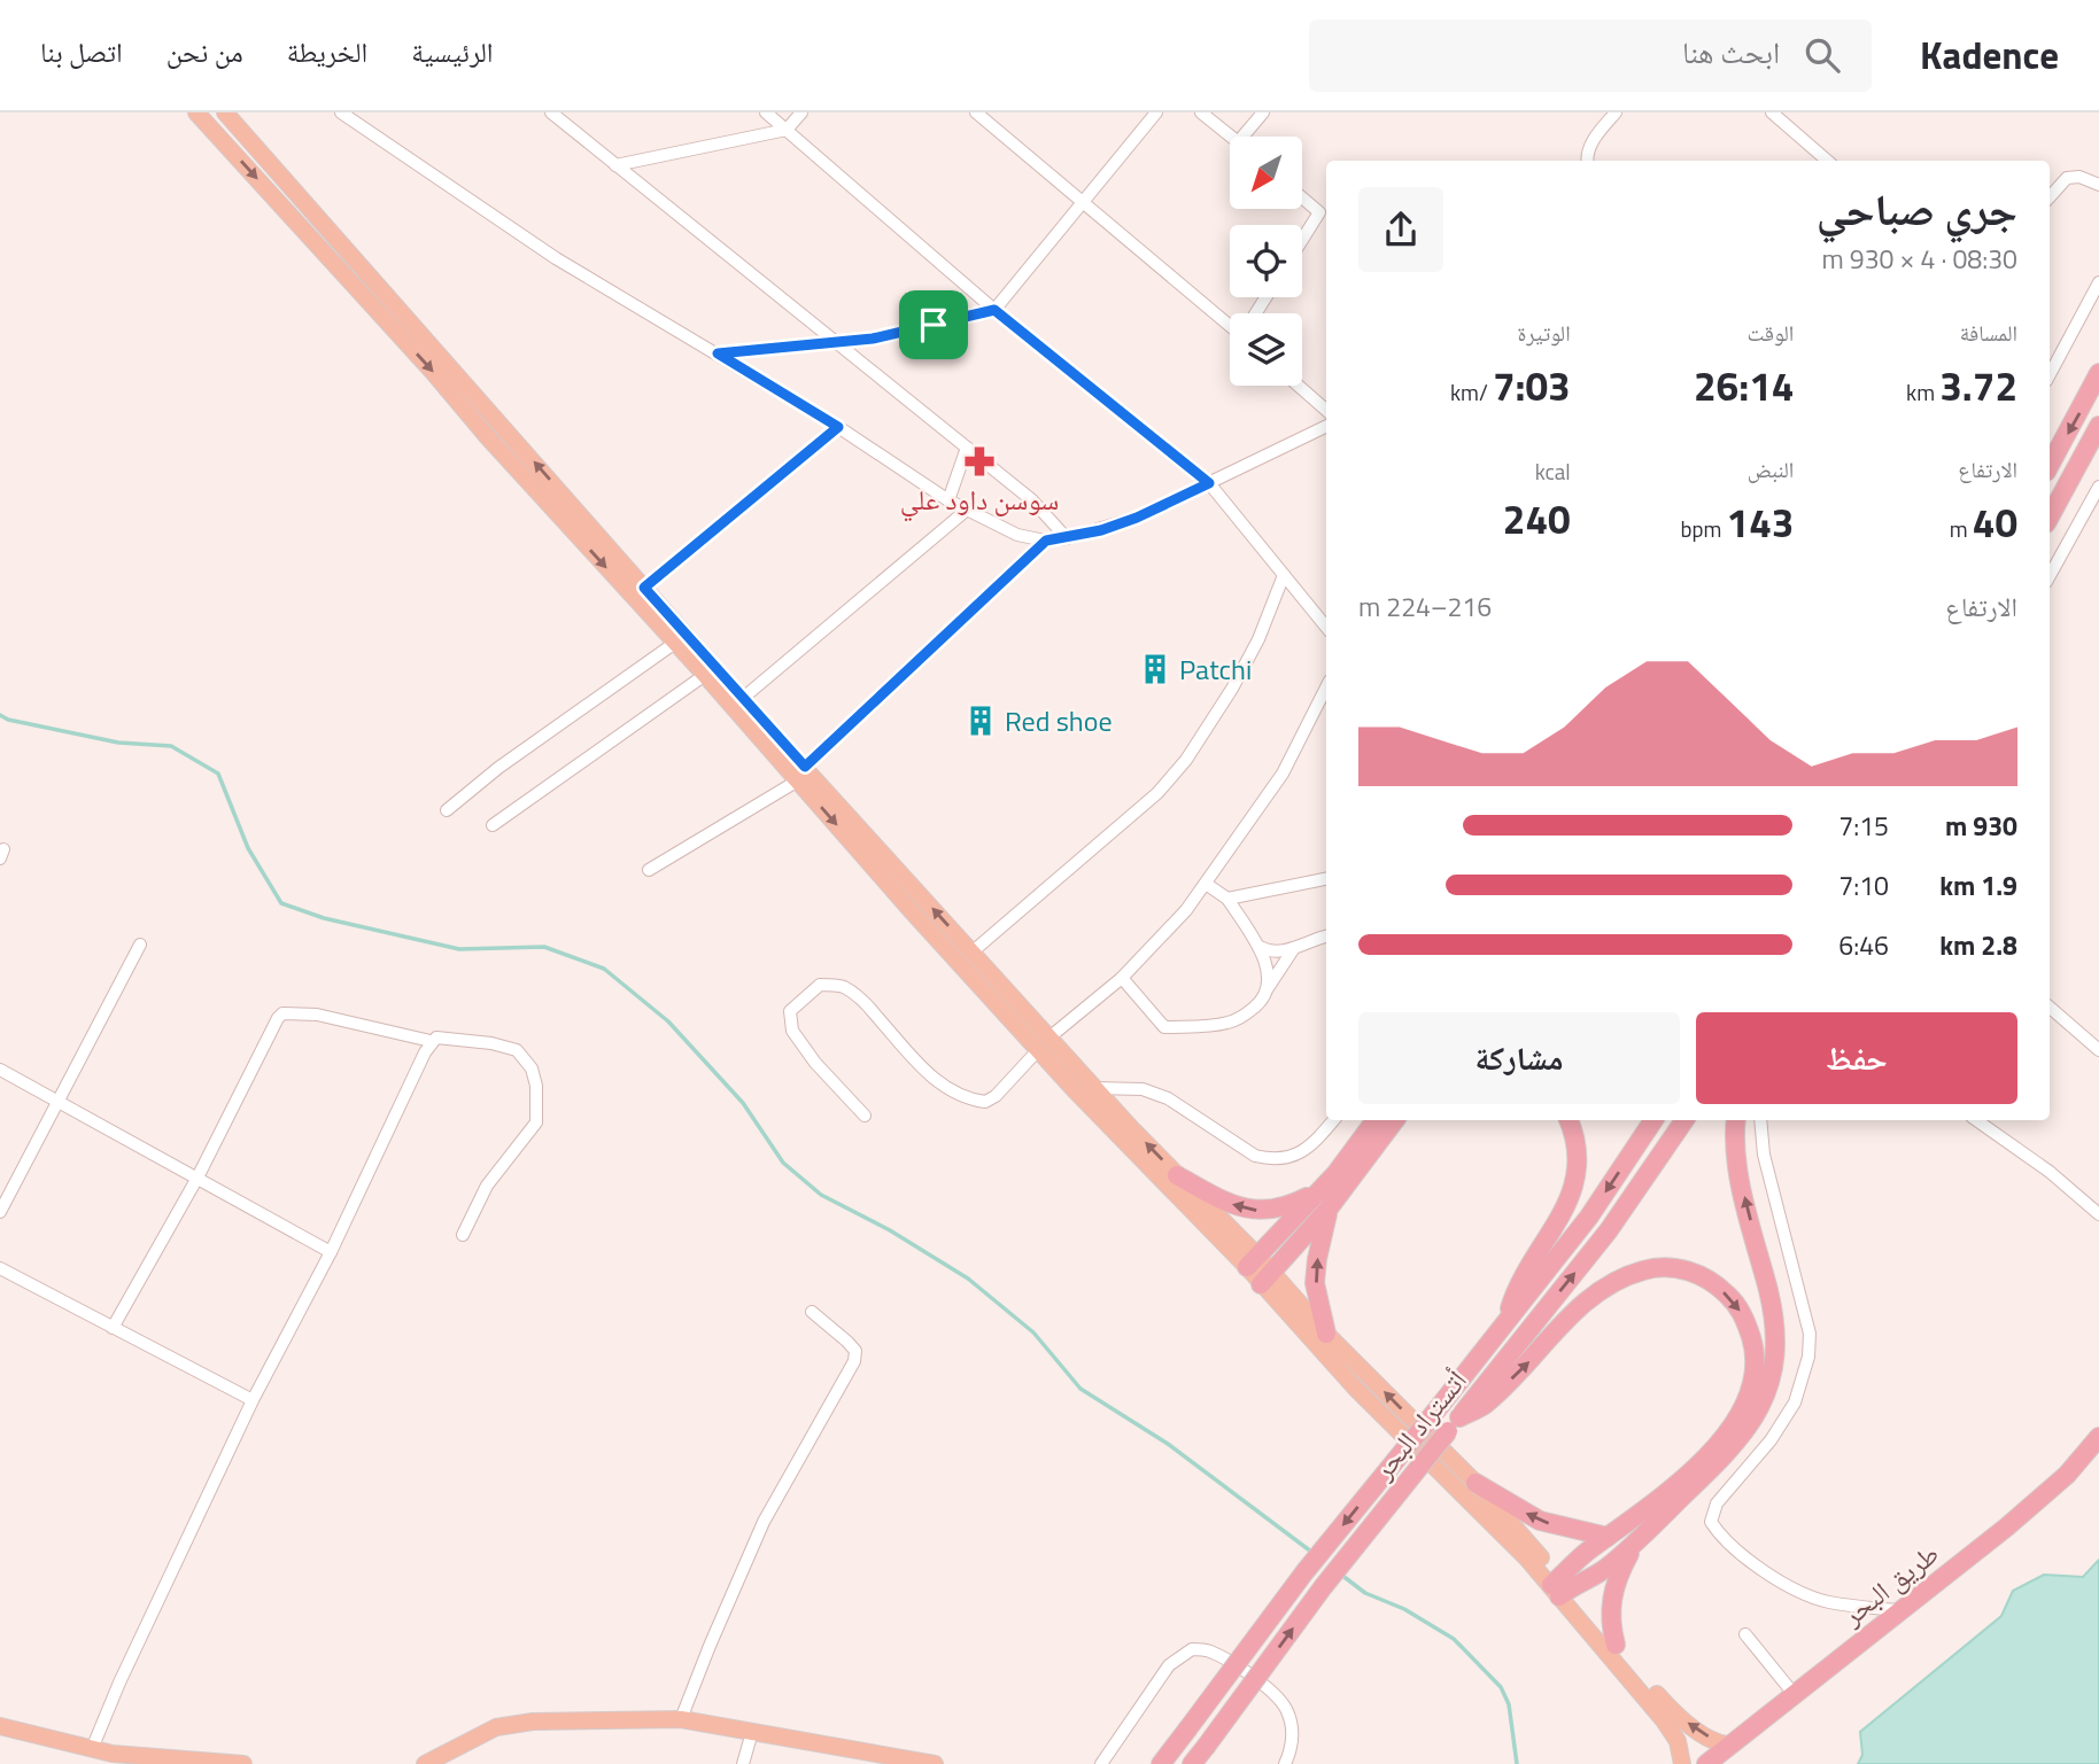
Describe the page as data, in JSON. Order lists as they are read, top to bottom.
{
  "streets": {
    "highway": ["أتستراد البحر", "طريق البحر"]
  },
  "places": {
    "pharmacy": ["سوسن داود علي"],
    "building": ["Patchi", "Red shoe"]
  },
  "north": "bottom left",
  "page": {
    "header": "Kadence",
    "search": "ابحث هنا",
    "nav": [
      "الرئيسية",
      "الخريطة",
      "من نحن",
      "اتصل بنا"
    ],
    "heading": ["جري صباحي", "08:30 · 4 × 930 m"],
    "stats": [
      ["المسافة", "3.72 km"],
      ["الوقت", "26:14"],
      ["الوتيرة", "7:03 /km"],
      ["الارتفاع", "40 m"],
      ["النبض", "143 bpm"],
      ["kcal", "240"]
    ],
    "chart": ["الارتفاع", "216–224 m"],
    "list": [
      {
        "name": "930 m",
        "note": "7:15"
      },
      {
        "name": "1.9 km",
        "note": "7:10"
      },
      {
        "name": "2.8 km",
        "note": "6:46"
      }
    ],
    "buttons": ["حفظ", "مشاركة"]
  }
}
